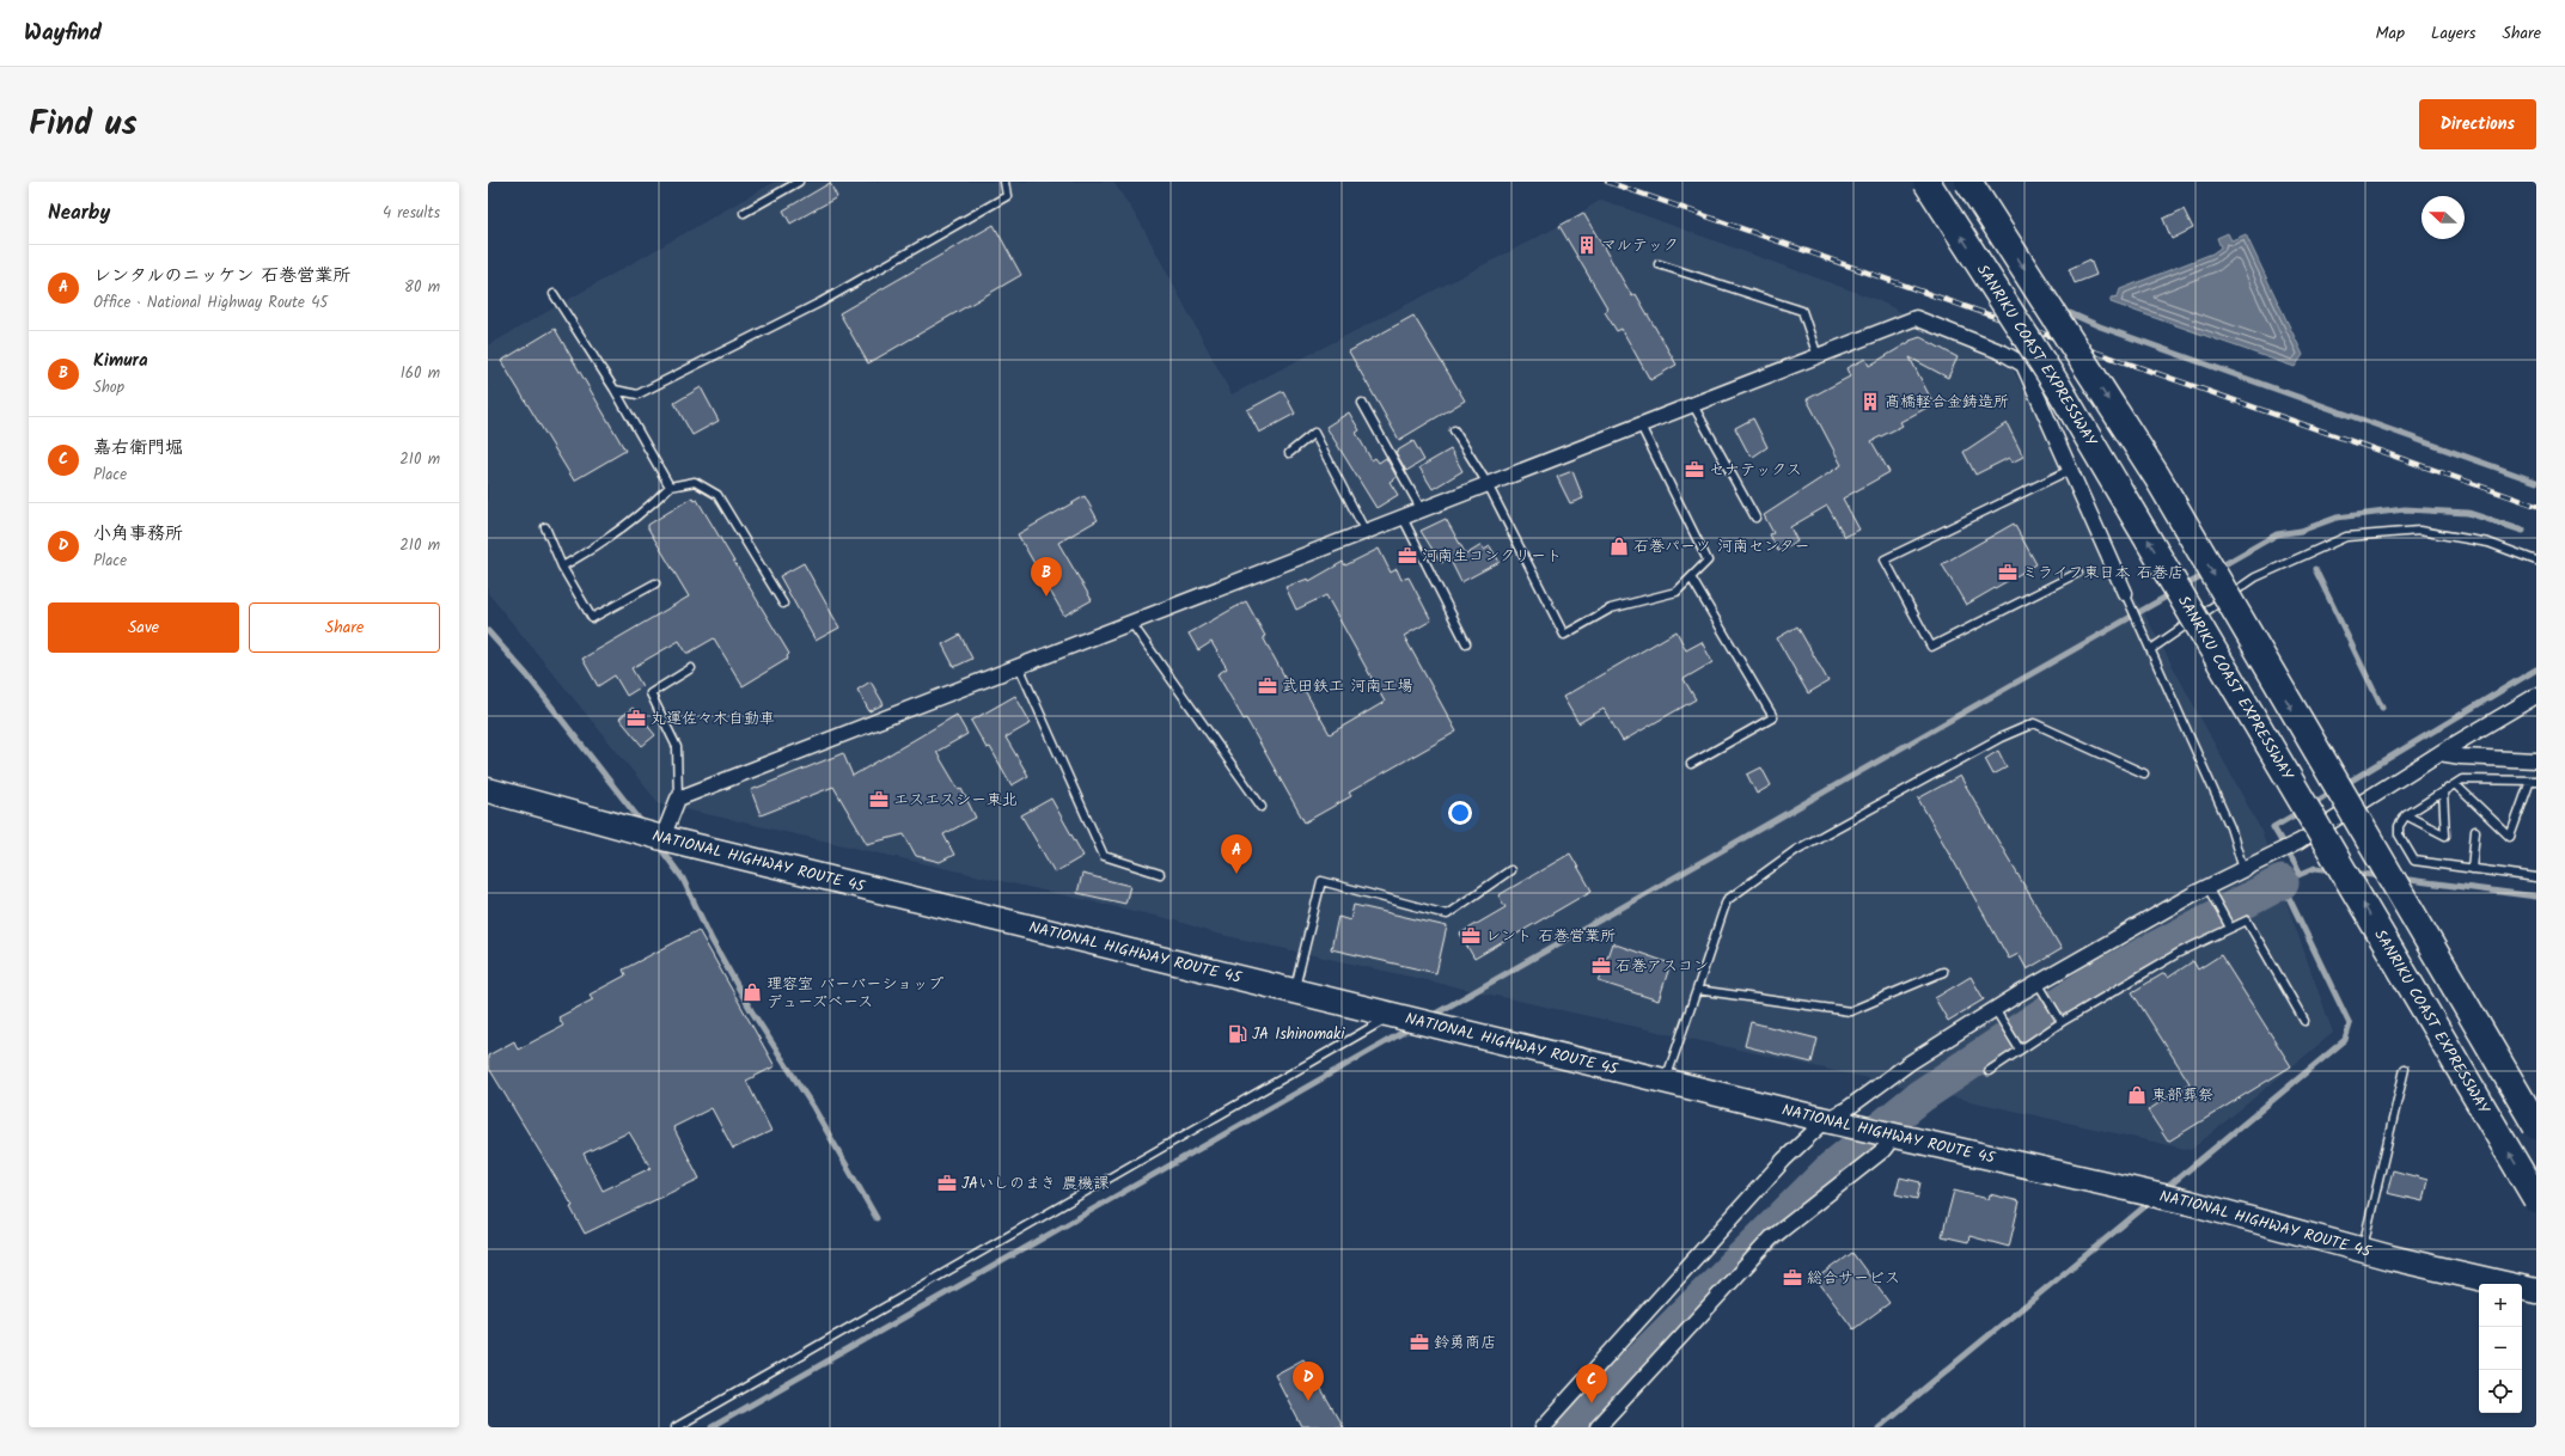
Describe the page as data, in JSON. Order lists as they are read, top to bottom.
{
  "streets": {
    "highway": ["SANRIKU COAST EXPRESSWAY", "NATIONAL HIGHWAY ROUTE 45"]
  },
  "places": {
    "building": ["マルテック", "髙橋軽合金鋳造所"],
    "office": [
      "セナテックス",
      "河南生コンクリート",
      "ミライフ東日本 石巻店",
      "武田鉄工 河南工場",
      "丸運佐々木自動車",
      "エスエスシー東北",
      "レント 石巻営業所",
      "石巻アスコン",
      "JAいしのまき 農機課",
      "総合サービス",
      "鈴勇商店"
    ],
    "shop": ["石巻パーツ 河南センター", "理容室 バーバーショップ デューズベース", "東部葬祭"],
    "fuel station": ["JA Ishinomaki"]
  },
  "north": "left",
  "page": {
    "header": "Wayfind",
    "nav": ["Map", "Layers", "Share"],
    "title": "Find us",
    "buttons": [
      "Directions",
      ["Save", "Share"]
    ],
    "heading": ["Nearby", "4 results"],
    "list": [
      {
        "mark": "A",
        "name": "レンタルのニッケン 石巻営業所",
        "note": "Office · National Highway Route 45",
        "value": "80 m"
      },
      {
        "mark": "B",
        "name": "Kimura",
        "note": "Shop",
        "value": "160 m"
      },
      {
        "mark": "C",
        "name": "嘉右衛門堀",
        "note": "Place",
        "value": "210 m"
      },
      {
        "mark": "D",
        "name": "小角事務所",
        "note": "Place",
        "value": "210 m"
      }
    ],
    "pins": [
      "B",
      "A",
      "D",
      "C"
    ],
    "map_buttons": ["+", "−"]
  }
}
